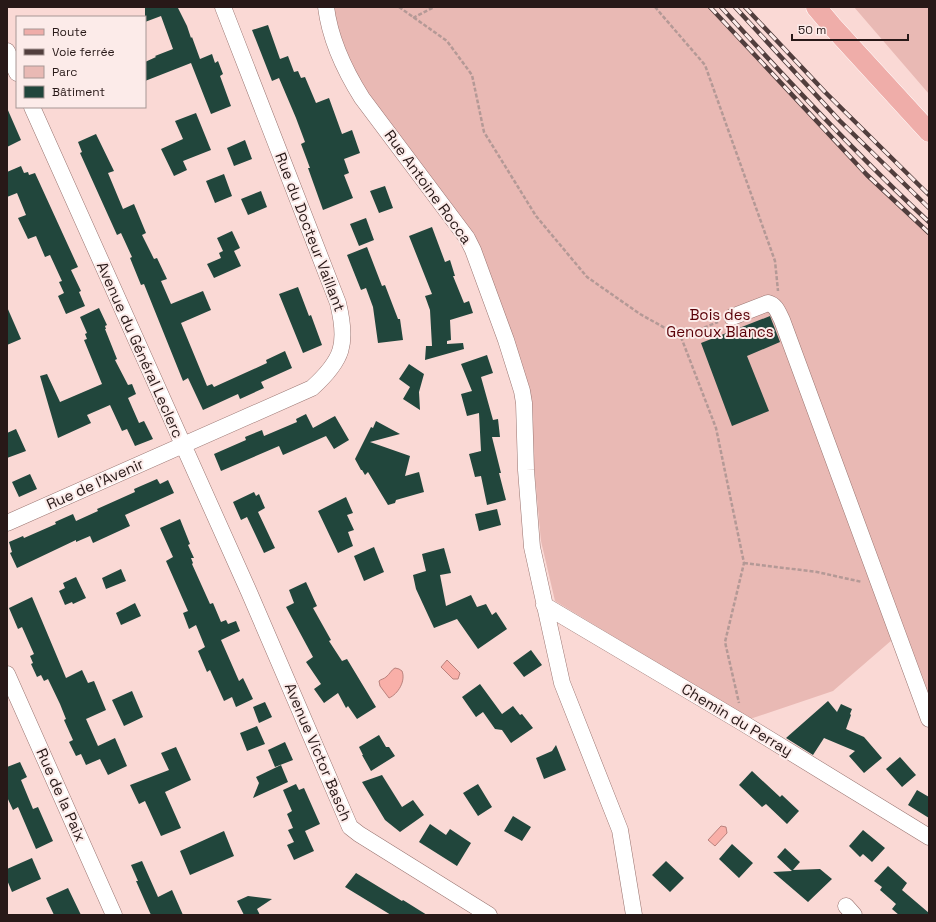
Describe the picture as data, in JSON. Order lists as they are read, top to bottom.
{
  "streets": {
    "street": [
      "Rue Antoine Rocca",
      "Rue du Docteur Vaillant",
      "Avenue du Général Leclerc",
      "Rue de l'Avenir",
      "Chemin du Perray",
      "Avenue Victor Basch",
      "Rue de la Paix"
    ]
  },
  "crossings": [
    ["Rue Antoine Rocca", "Chemin du Perray"],
    ["Rue du Docteur Vaillant", "Avenue du Général Leclerc"],
    ["Rue du Docteur Vaillant", "Rue de l'Avenir"],
    ["Avenue du Général Leclerc", "Rue de l'Avenir"],
    ["Avenue du Général Leclerc", "Avenue Victor Basch"]
  ],
  "parks": ["Bois des Genoux Blancs"],
  "legend": [
    "Route",
    "Voie ferrée",
    "Parc",
    "Bâtiment"
  ],
  "scale_bar": "50 m"
}
